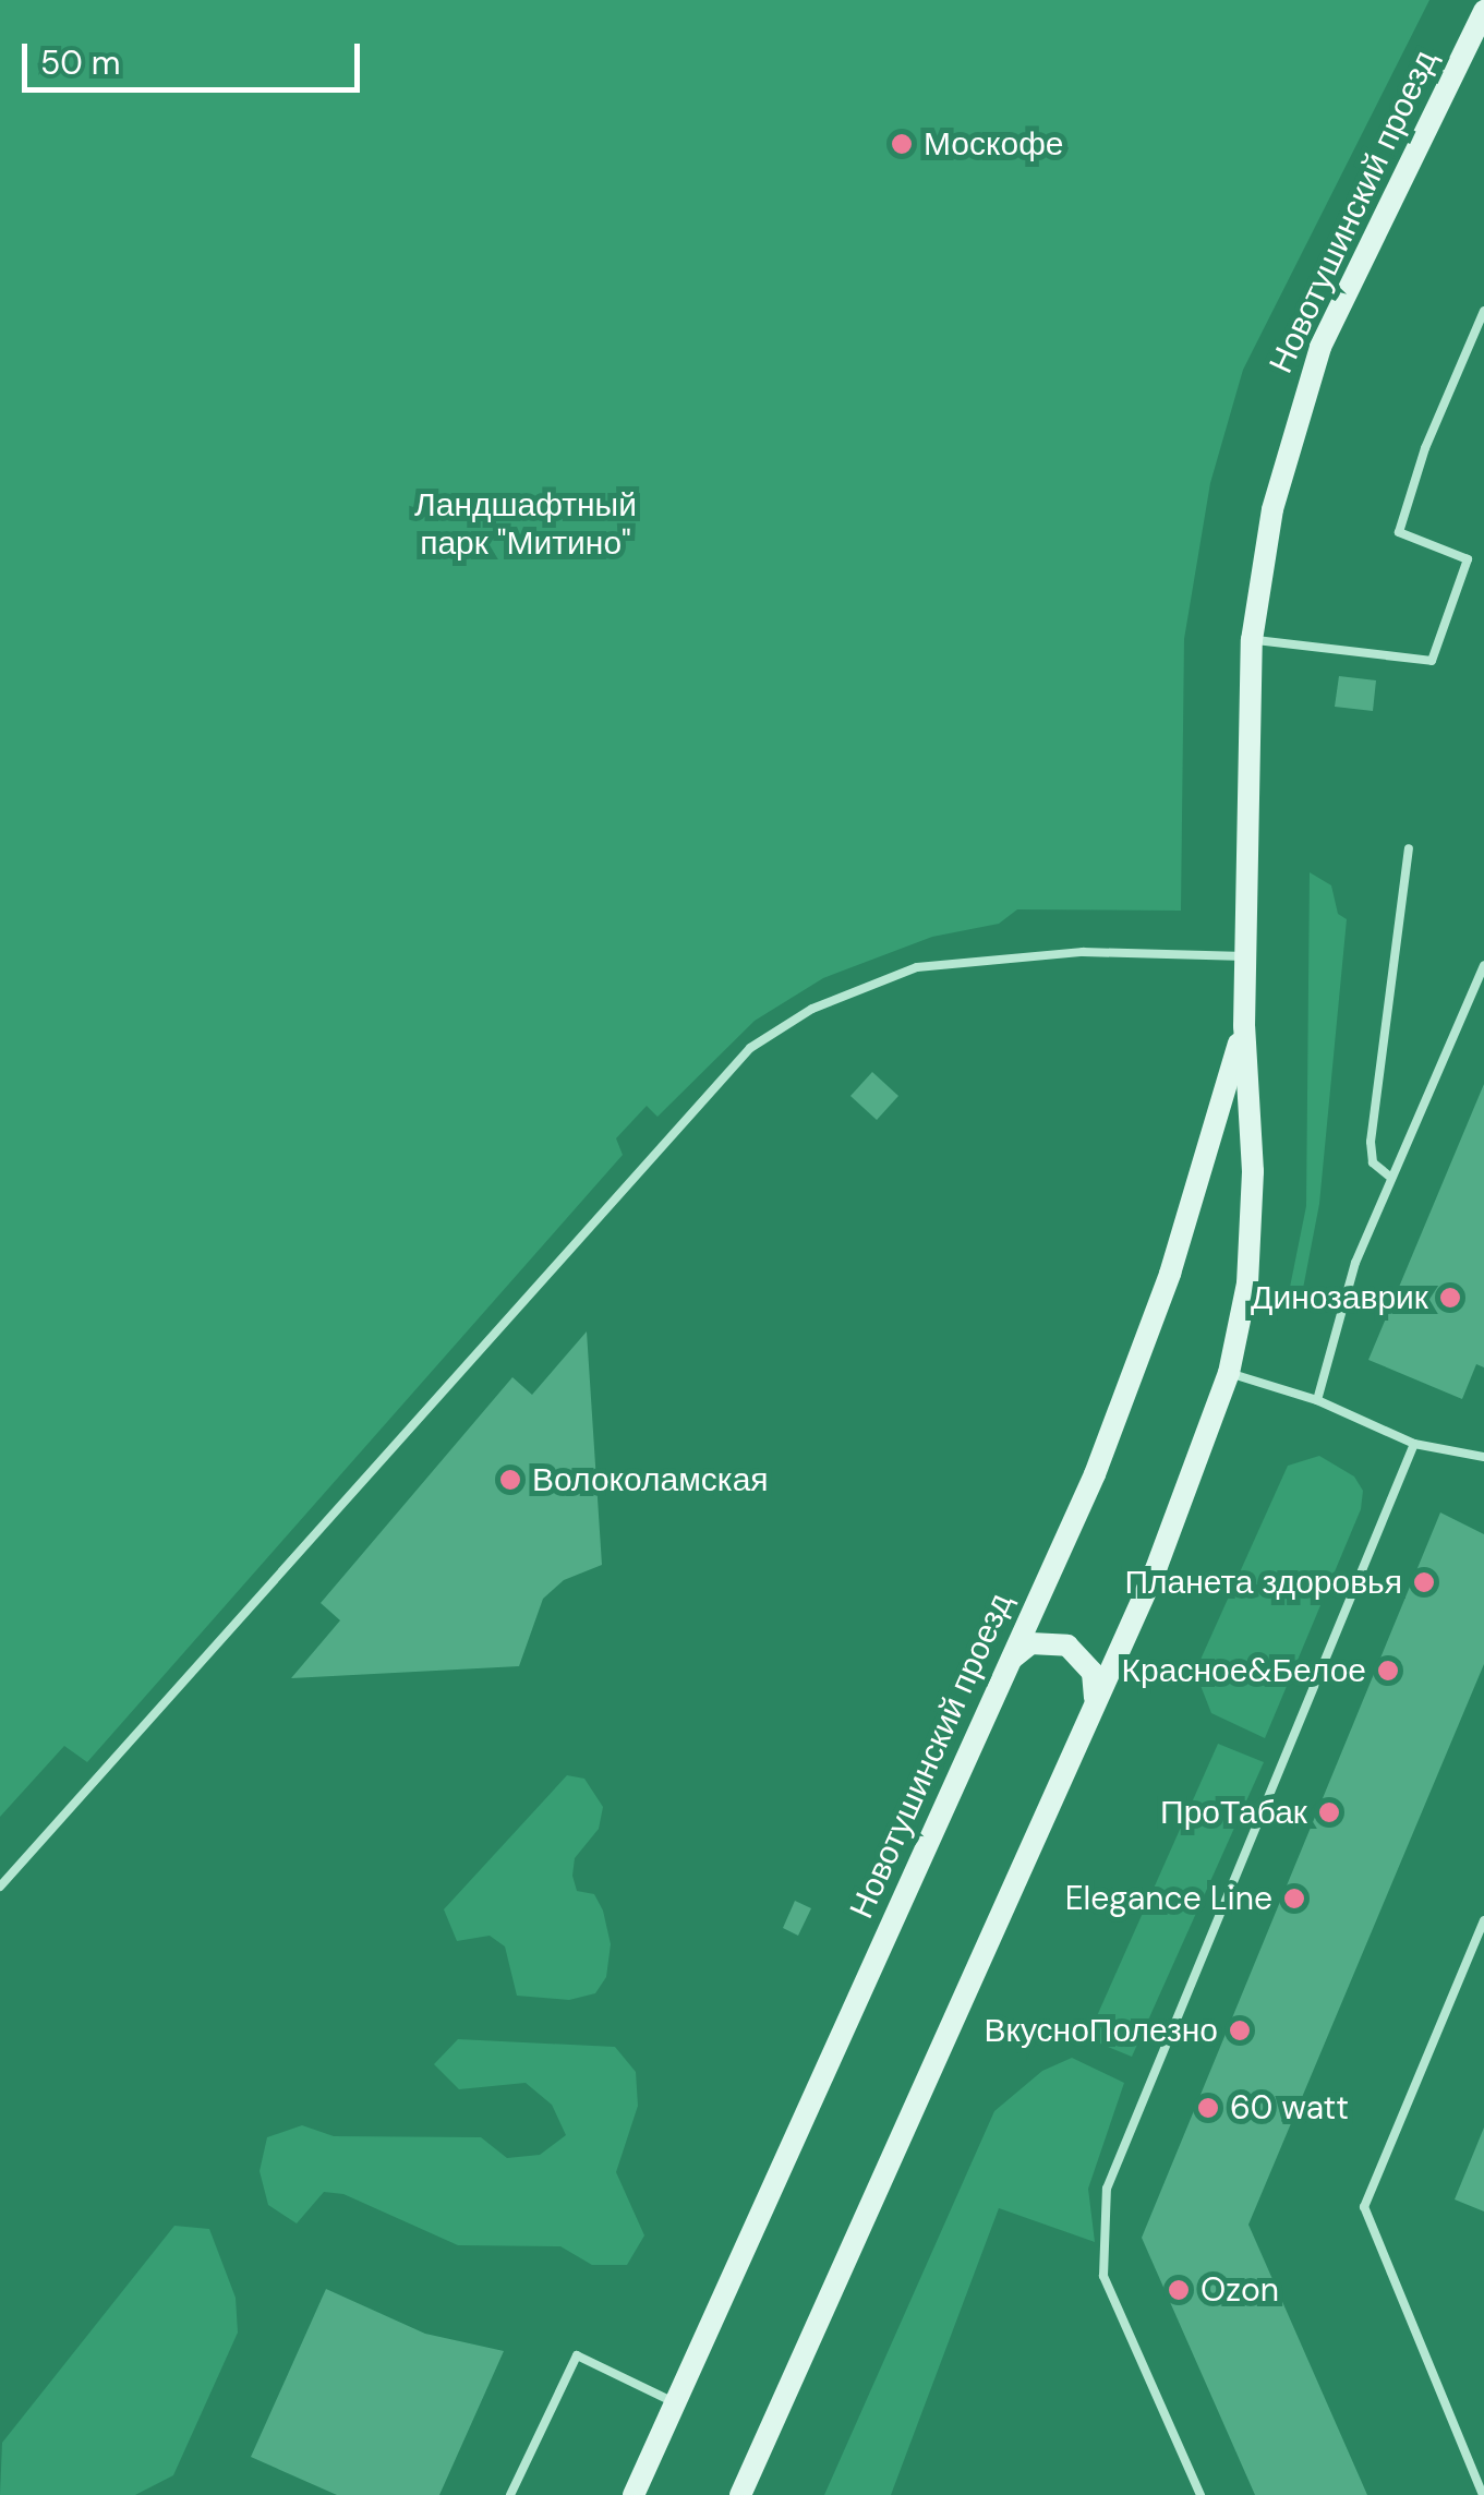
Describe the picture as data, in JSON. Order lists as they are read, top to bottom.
{
  "streets": {
    "main road": ["Новотушинский проезд"]
  },
  "parks": ["Ландшафтный парк \"Митино\""],
  "places": [
    "Москофе",
    "Динозаврик",
    "Волоколамская",
    "Планета здоровья",
    "Красное&Белое",
    "ПроТабак",
    "Elegance Line",
    "ВкусноПолезно",
    "60 watt",
    "Ozon"
  ],
  "scale_bar": "50 m"
}
